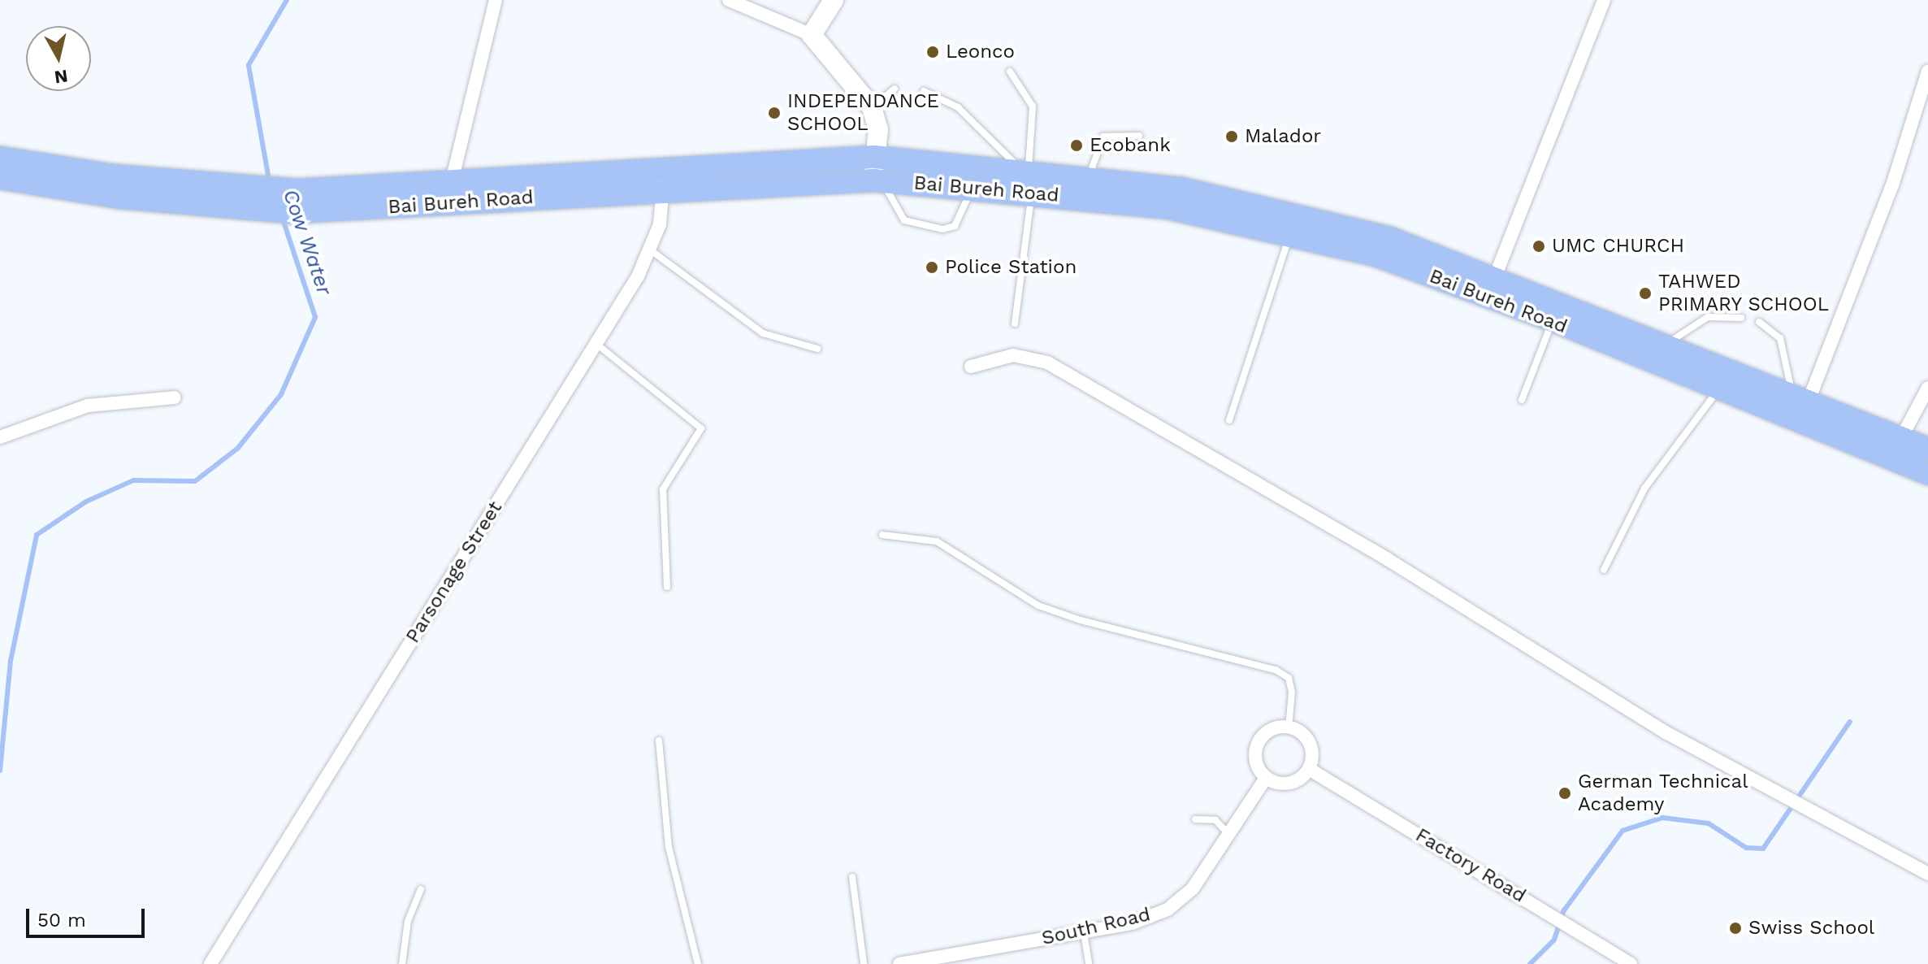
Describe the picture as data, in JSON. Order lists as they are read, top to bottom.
{
  "streets": {
    "highway": ["Bai Bureh Road"],
    "street": ["Parsonage Street", "Factory Road", "South Road"]
  },
  "crossings": [
    ["Bai Bureh Road", "Parsonage Street"],
    ["Factory Road", "South Road"]
  ],
  "water": ["Cow Water"],
  "places": [
    "Leonco",
    "INDEPENDANCE SCHOOL",
    "Malador",
    "Ecobank",
    "UMC CHURCH",
    "Police Station",
    "TAHWED PRIMARY SCHOOL",
    "German Technical Academy",
    "Swiss School"
  ],
  "scale_bar": "50 m",
  "north": "bottom"
}
